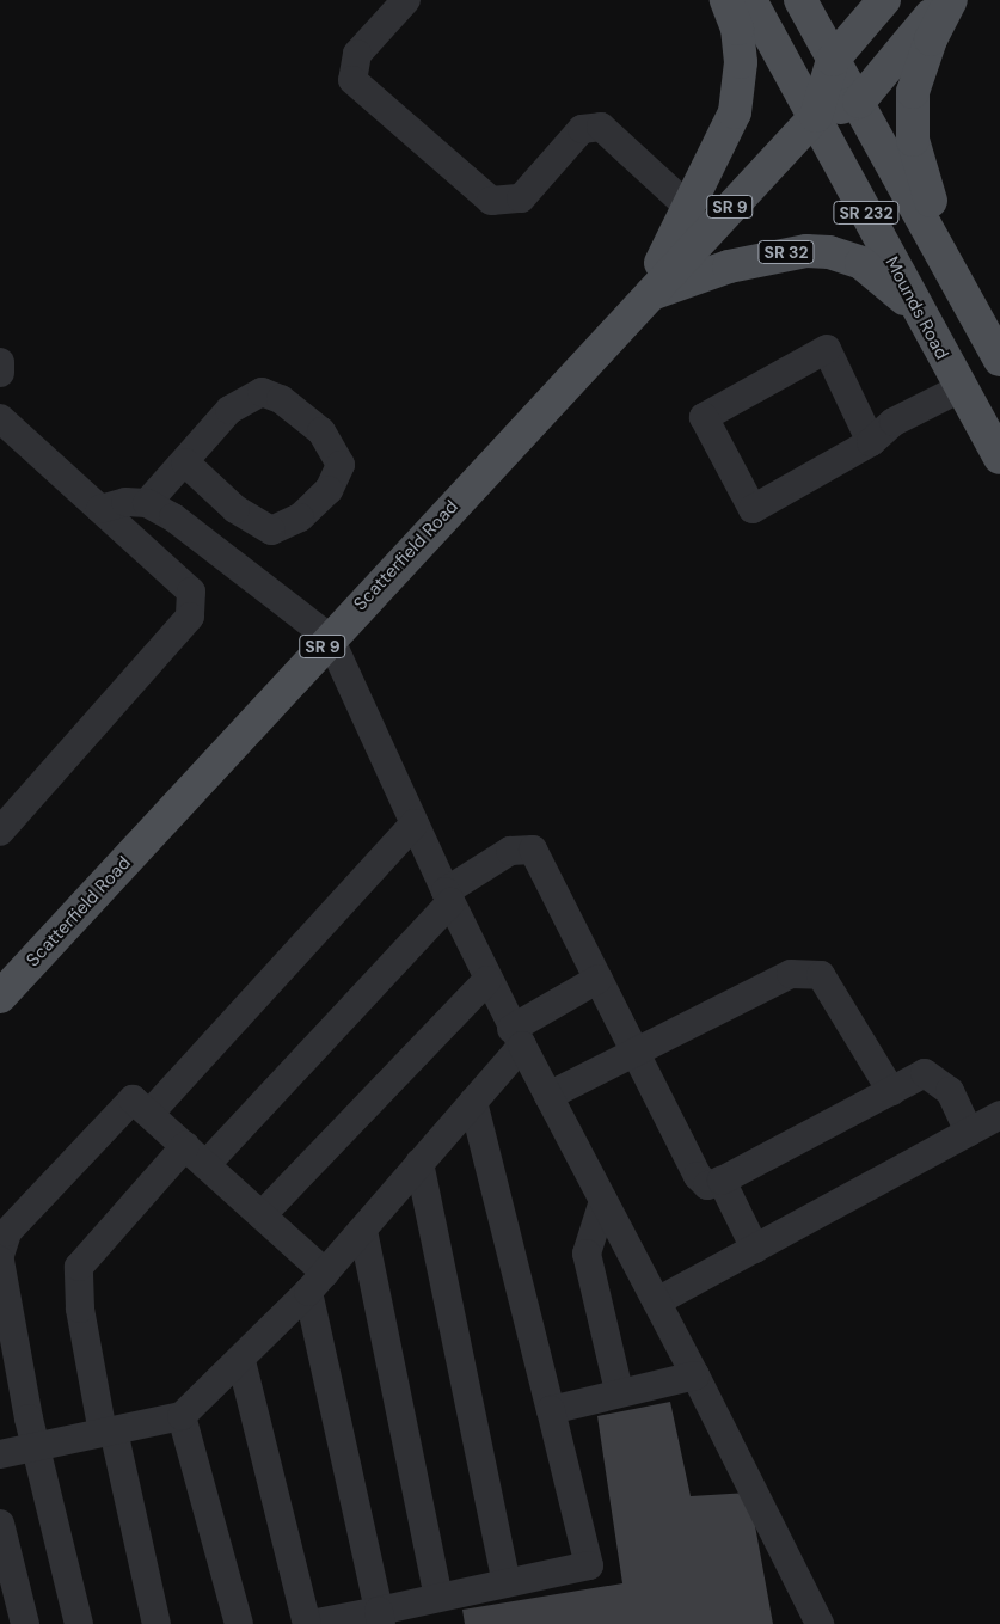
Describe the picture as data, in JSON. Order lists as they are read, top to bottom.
{
  "streets": {
    "main road": [
      "SR 9",
      "SR 232",
      "SR 32",
      "Mounds Road",
      "Scatterfield Road"
    ]
  },
  "crossings": [
    ["SR 32", "Mounds Road"],
    ["SR 32", "Scatterfield Road"],
    ["Mounds Road", "Scatterfield Road"]
  ]
}
